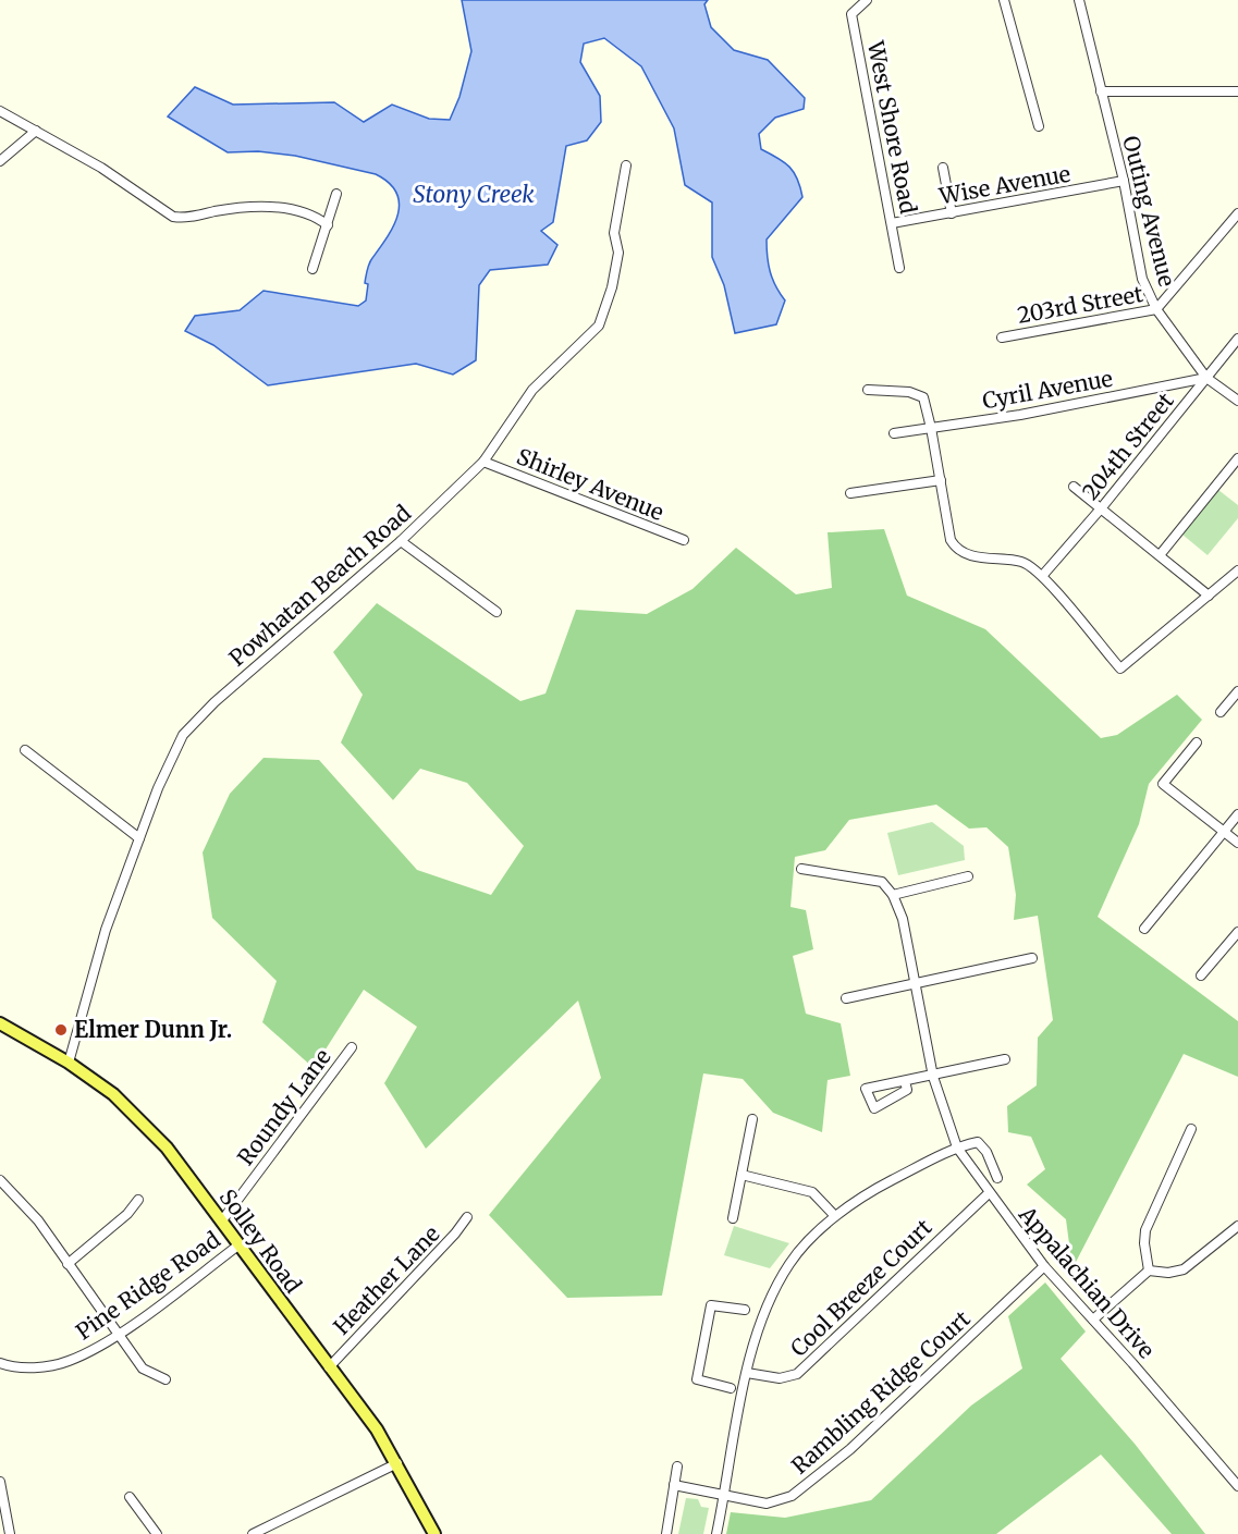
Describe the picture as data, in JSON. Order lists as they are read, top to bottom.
{
  "streets": {
    "main road": ["Solley Road"],
    "street": [
      "West Shore Road",
      "Wise Avenue",
      "Outing Avenue",
      "203rd Street",
      "Cyril Avenue",
      "204th Street",
      "Shirley Avenue",
      "Powhatan Beach Road",
      "Roundy Lane",
      "Heather Lane",
      "Appalachian Drive",
      "Pine Ridge Road",
      "Cool Breeze Court",
      "Rambling Ridge Court"
    ]
  },
  "crossings": [
    ["West Shore Road", "Wise Avenue"],
    ["Wise Avenue", "Outing Avenue"],
    ["Outing Avenue", "203rd Street"],
    ["Outing Avenue", "Cyril Avenue"],
    ["Outing Avenue", "204th Street"],
    ["Cyril Avenue", "204th Street"],
    ["Shirley Avenue", "Powhatan Beach Road"],
    ["Powhatan Beach Road", "Solley Road"],
    ["Roundy Lane", "Solley Road"],
    ["Solley Road", "Heather Lane"],
    ["Solley Road", "Pine Ridge Road"],
    ["Appalachian Drive", "Cool Breeze Court"],
    ["Appalachian Drive", "Rambling Ridge Court"]
  ],
  "water": ["Stony Creek"],
  "places": ["Elmer Dunn Jr."]
}
